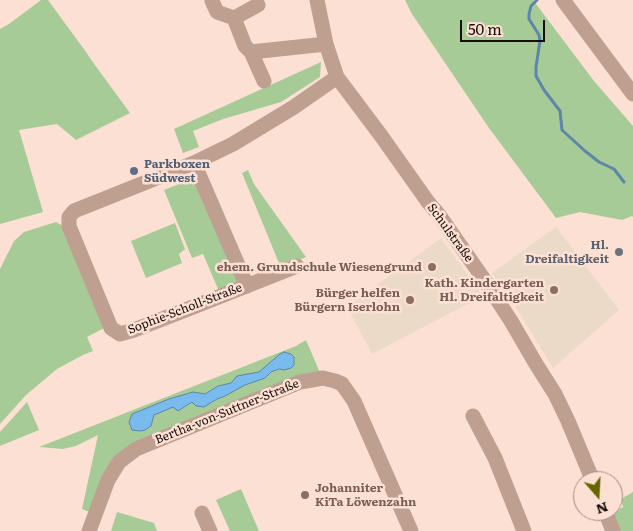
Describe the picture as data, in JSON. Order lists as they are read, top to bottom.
{
  "streets": {
    "street": ["Schulstraße", "Sophie-Scholl-Straße", "Bertha-von-Suttner-Straße"]
  },
  "crossings": [
    ["Schulstraße", "Sophie-Scholl-Straße"]
  ],
  "places": [
    "Parkboxen Südwest",
    "Hl. Dreifaltigkeit",
    "ehem. Grundschule Wiesengrund",
    "Kath. Kindergarten Hl. Dreifaltigkeit",
    "Bürger helfen Bürgern Iserlohn",
    "Johanniter KiTa Löwenzahn"
  ],
  "scale_bar": "50 m",
  "north": "bottom"
}
